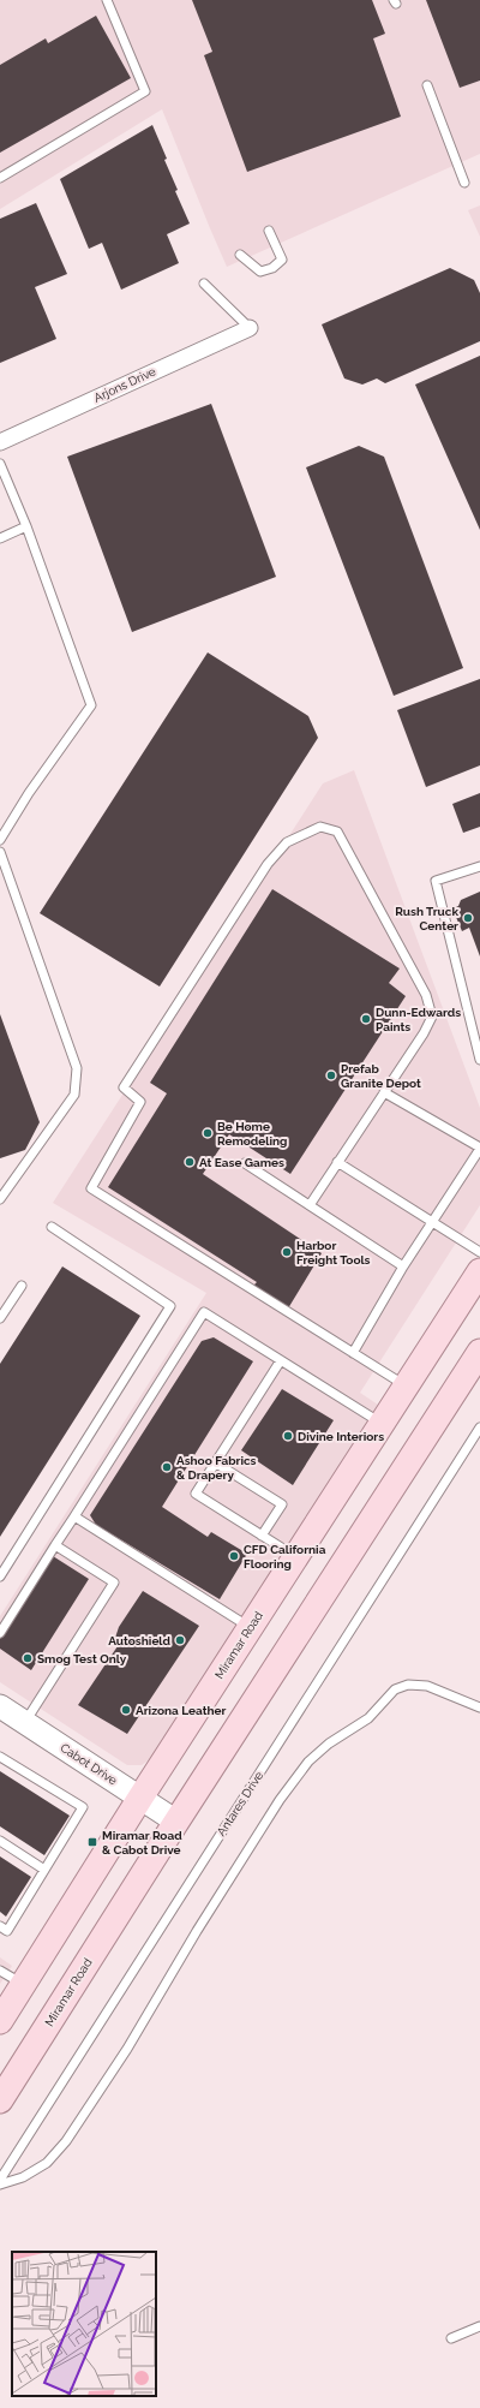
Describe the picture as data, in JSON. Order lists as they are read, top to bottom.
{
  "streets": {
    "main road": ["Miramar Road"],
    "street": ["Arjons Drive", "Cabot Drive"],
    "lane": ["Antares Drive"]
  },
  "crossings": [
    ["Miramar Road", "Cabot Drive"]
  ],
  "places": {
    "other": [
      "Rush Truck Center",
      "Dunn-Edwards Paints",
      "Prefab Granite Depot",
      "Be Home Remodeling",
      "At Ease Games",
      "Harbor Freight Tools",
      "Divine Interiors",
      "Ashoo Fabrics & Drapery",
      "CFD California Flooring",
      "Autoshield",
      "Smog Test Only",
      "Arizona Leather"
    ],
    "transit": ["Miramar Road & Cabot Drive"]
  }
}
